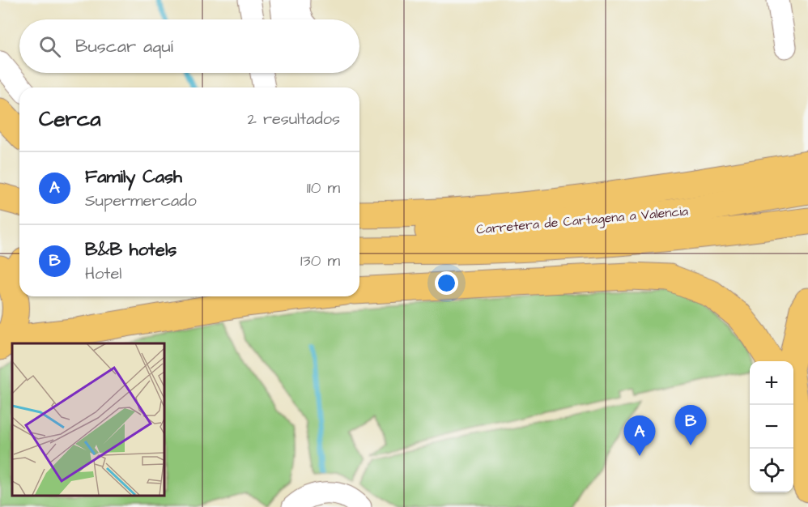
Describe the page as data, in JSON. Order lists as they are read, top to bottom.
{
  "streets": {
    "main road": ["Carretera de Cartagena a Valencia"]
  },
  "page": {
    "search": "Buscar aquí",
    "heading": ["Cerca", "2 resultados"],
    "list": [
      {
        "mark": "A",
        "name": "Family Cash",
        "note": "Supermercado",
        "value": "110 m"
      },
      {
        "mark": "B",
        "name": "B&B hotels",
        "note": "Hotel",
        "value": "130 m"
      }
    ],
    "map_buttons": ["+", "−"],
    "pins": ["B", "A"]
  }
}
